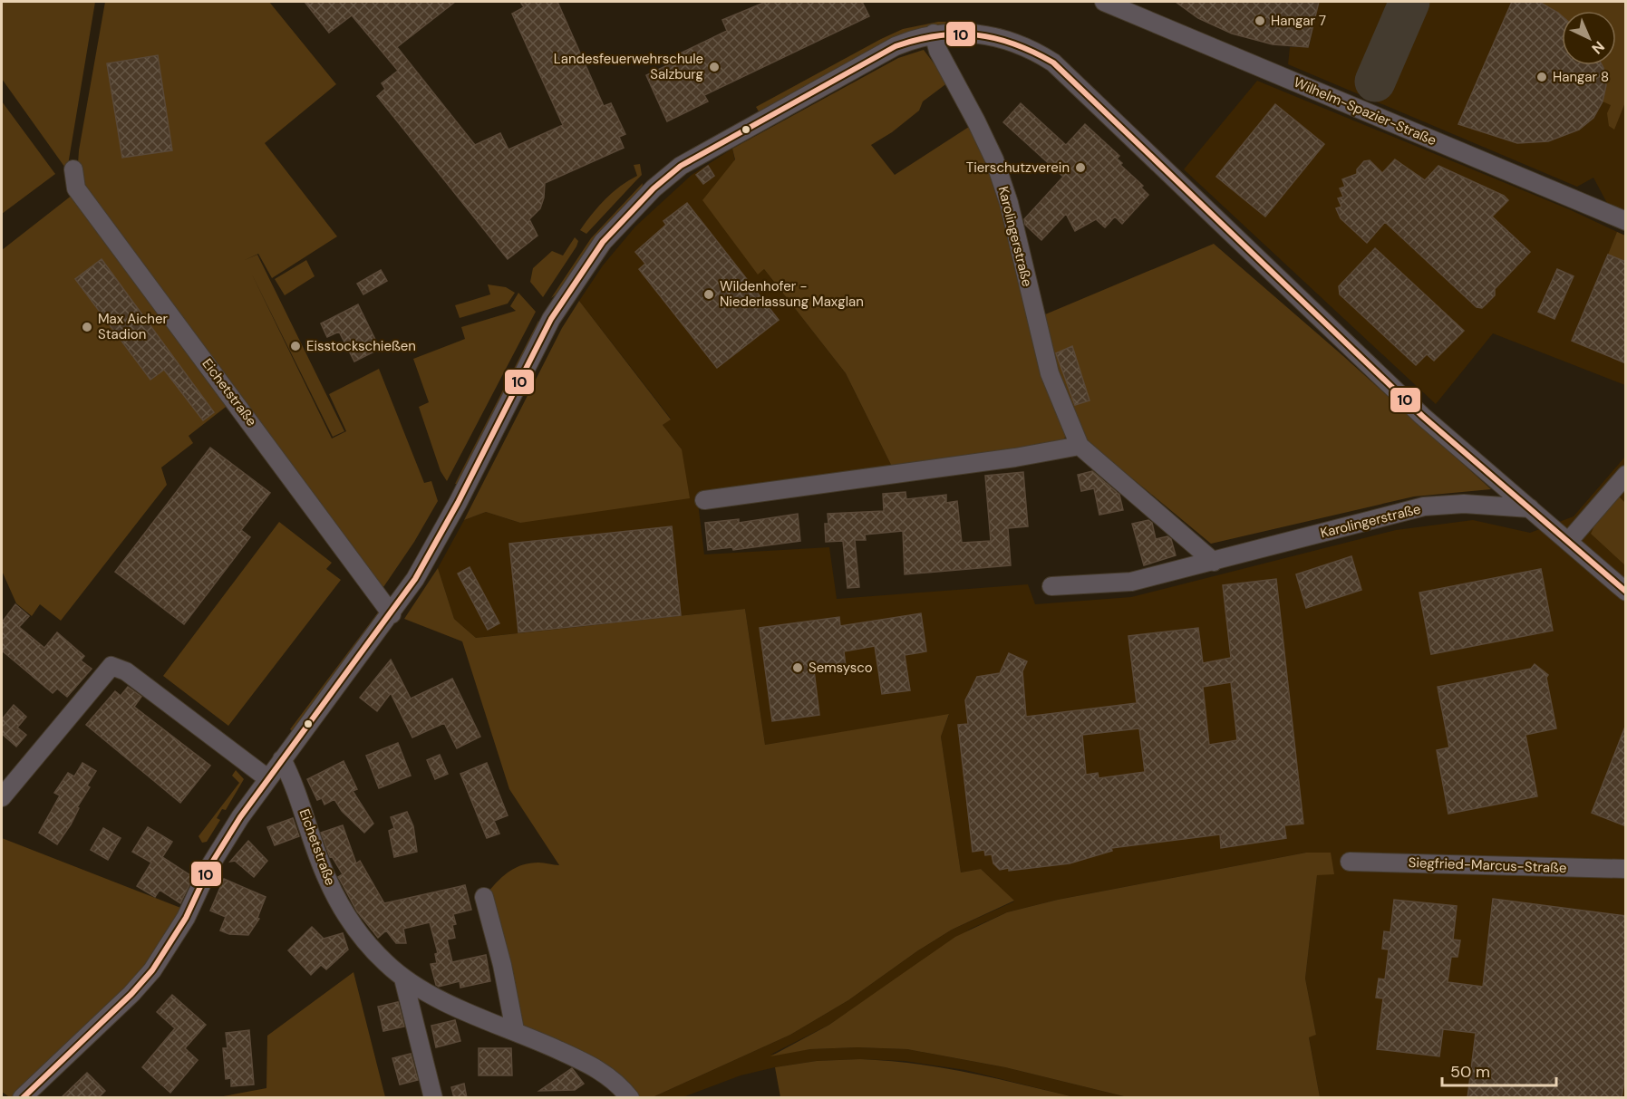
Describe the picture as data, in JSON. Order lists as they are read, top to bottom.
{
  "streets": {
    "street": [
      "Wilhelm-Spazier-Straße",
      "Karolingerstraße",
      "Eichetstraße",
      "Siegfried-Marcus-Straße"
    ]
  },
  "places": [
    "Hangar 7",
    "Landesfeuerwehrschule Salzburg",
    "Hangar 8",
    "Tierschutzverein",
    "Wildenhofer - Niederlassung Maxglan",
    "Max Aicher Stadion",
    "Eisstockschießen",
    "Semsysco"
  ],
  "lines": ["transit line 10"],
  "scale_bar": "50 m",
  "north": "bottom right"
}
